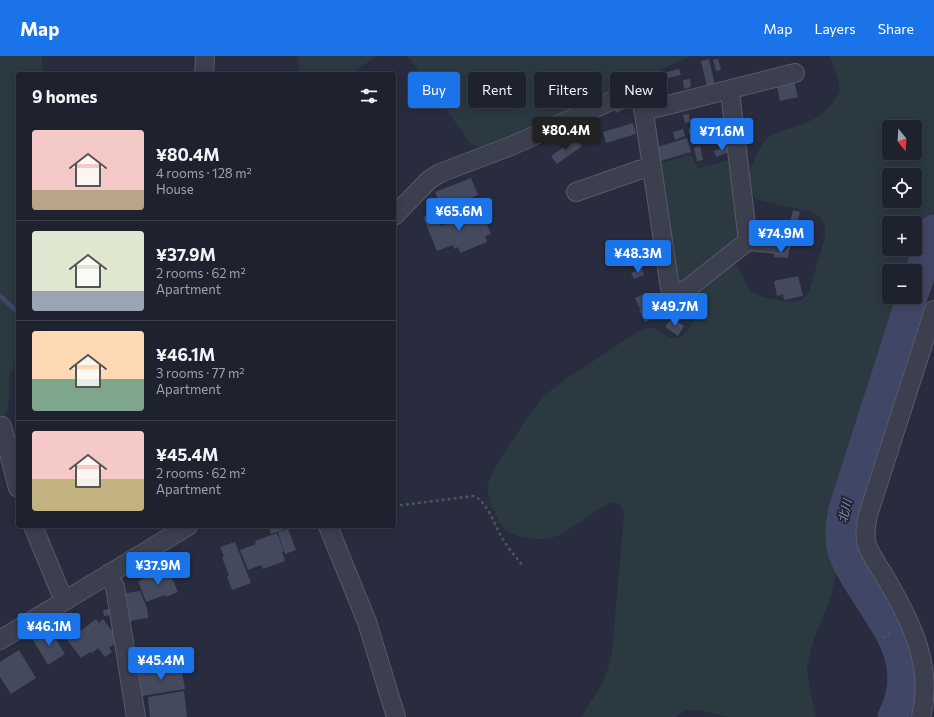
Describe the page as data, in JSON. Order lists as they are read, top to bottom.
{
  "water": ["北川"],
  "north": "bottom",
  "page": {
    "header": "Map",
    "nav": ["Map", "Layers", "Share"],
    "chip": [
      "Buy",
      "Rent",
      "Filters",
      "New"
    ],
    "heading": "9 homes",
    "price": [
      "¥80.4M",
      "¥71.6M",
      "¥65.6M",
      "¥74.9M",
      "¥48.3M",
      "¥49.7M",
      "¥37.9M",
      "¥46.1M",
      "¥45.4M"
    ],
    "map_buttons": ["+", "−"],
    "list": [
      {
        "name": "¥80.4M",
        "note": "4 rooms · 128 m² · House"
      },
      {
        "name": "¥37.9M",
        "note": "2 rooms · 62 m² · Apartment"
      },
      {
        "name": "¥46.1M",
        "note": "3 rooms · 77 m² · Apartment"
      },
      {
        "name": "¥45.4M",
        "note": "2 rooms · 62 m² · Apartment"
      }
    ]
  }
}
